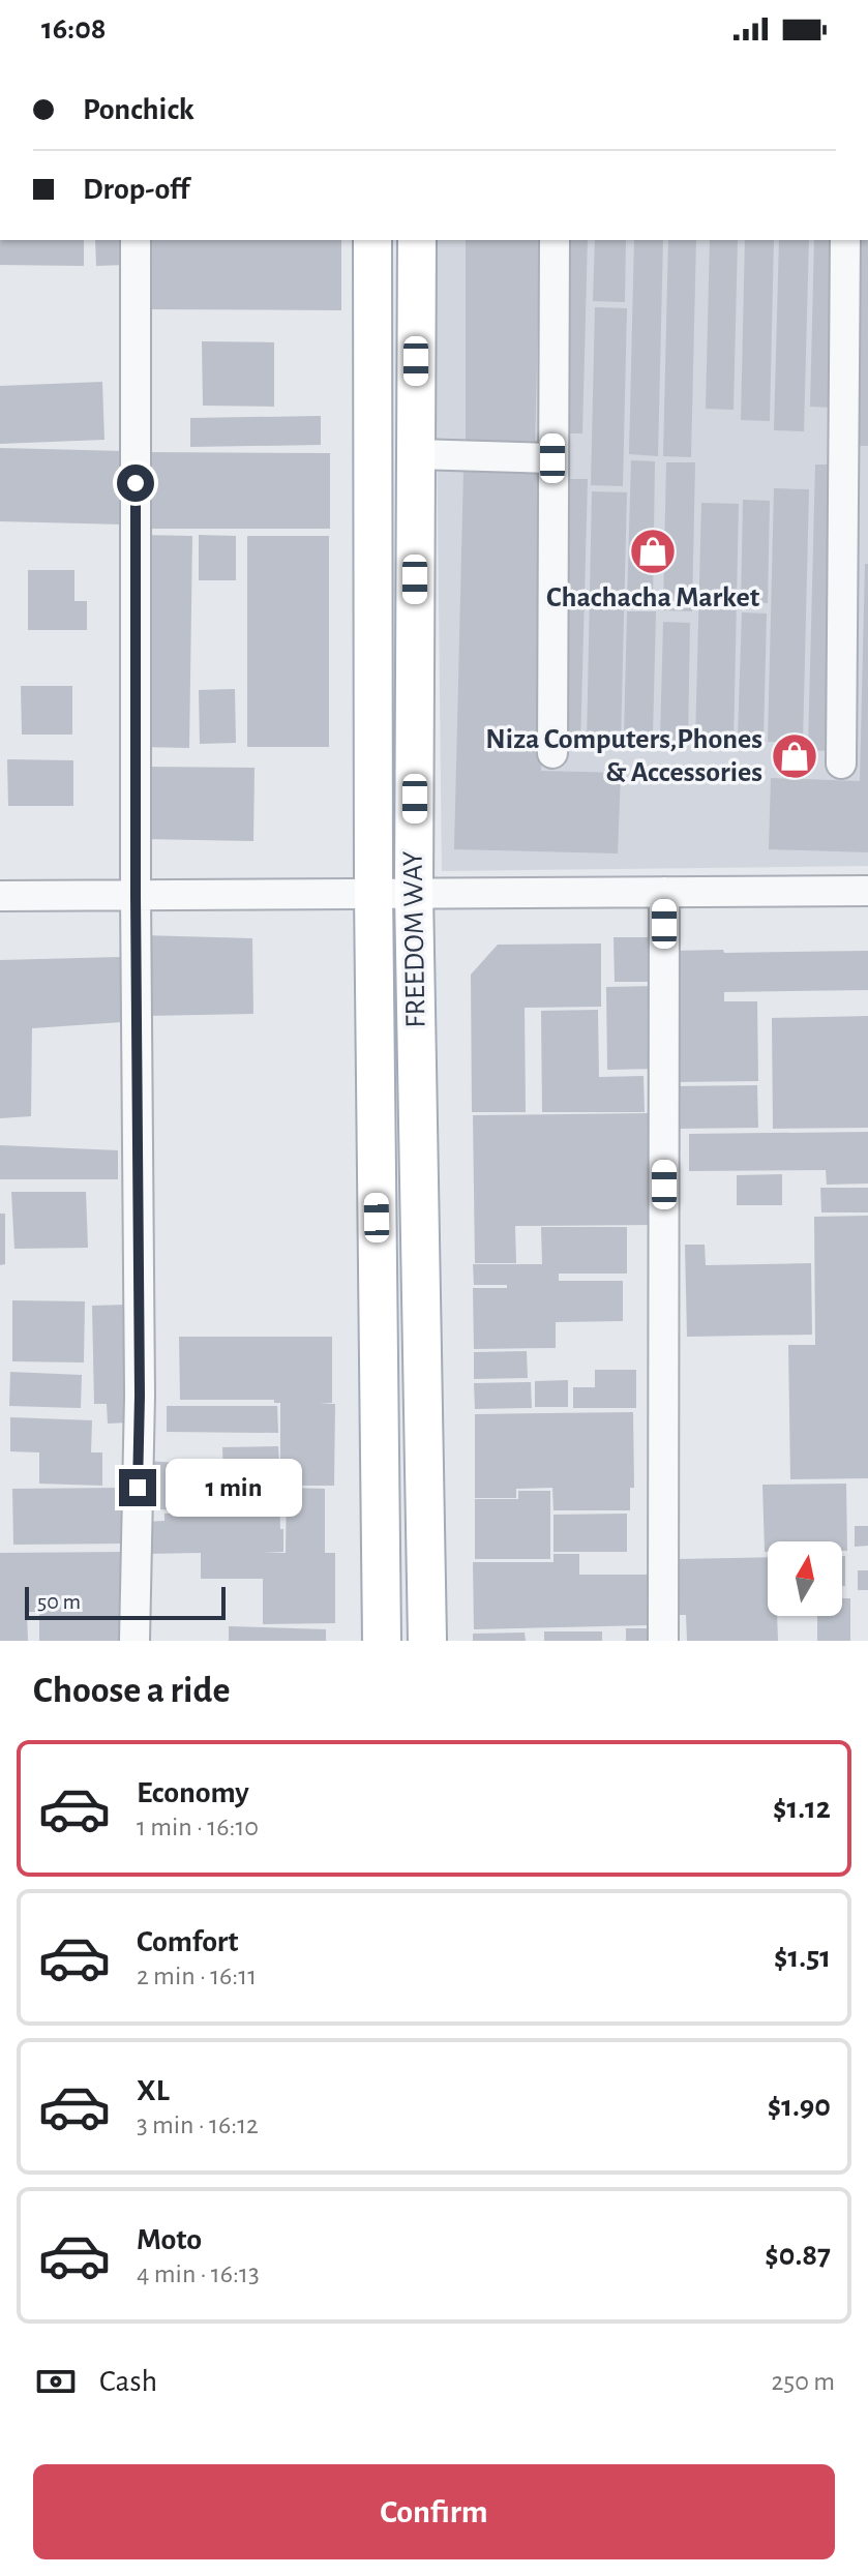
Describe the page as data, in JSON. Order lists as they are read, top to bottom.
{
  "streets": {
    "main road": ["FREEDOM WAY"]
  },
  "places": {
    "shop": ["Chachacha Market", "Niza Computers,Phones & Accessories"]
  },
  "scale_bar": "50 m",
  "north": "top",
  "page": {
    "status": "16:08",
    "banner": ["Ponchick", "Drop-off"],
    "bubble": "1 min",
    "scale": "50 m",
    "heading": "Choose a ride",
    "list": [
      {
        "name": "Economy",
        "note": "1 min · 16:10",
        "value": "$1.12"
      },
      {
        "name": "Comfort",
        "note": "2 min · 16:11",
        "value": "$1.51"
      },
      {
        "name": "XL",
        "note": "3 min · 16:12",
        "value": "$1.90"
      },
      {
        "name": "Moto",
        "note": "4 min · 16:13",
        "value": "$0.87"
      }
    ],
    "pay": ["Cash", "250 m"],
    "buttons": "Confirm"
  }
}
